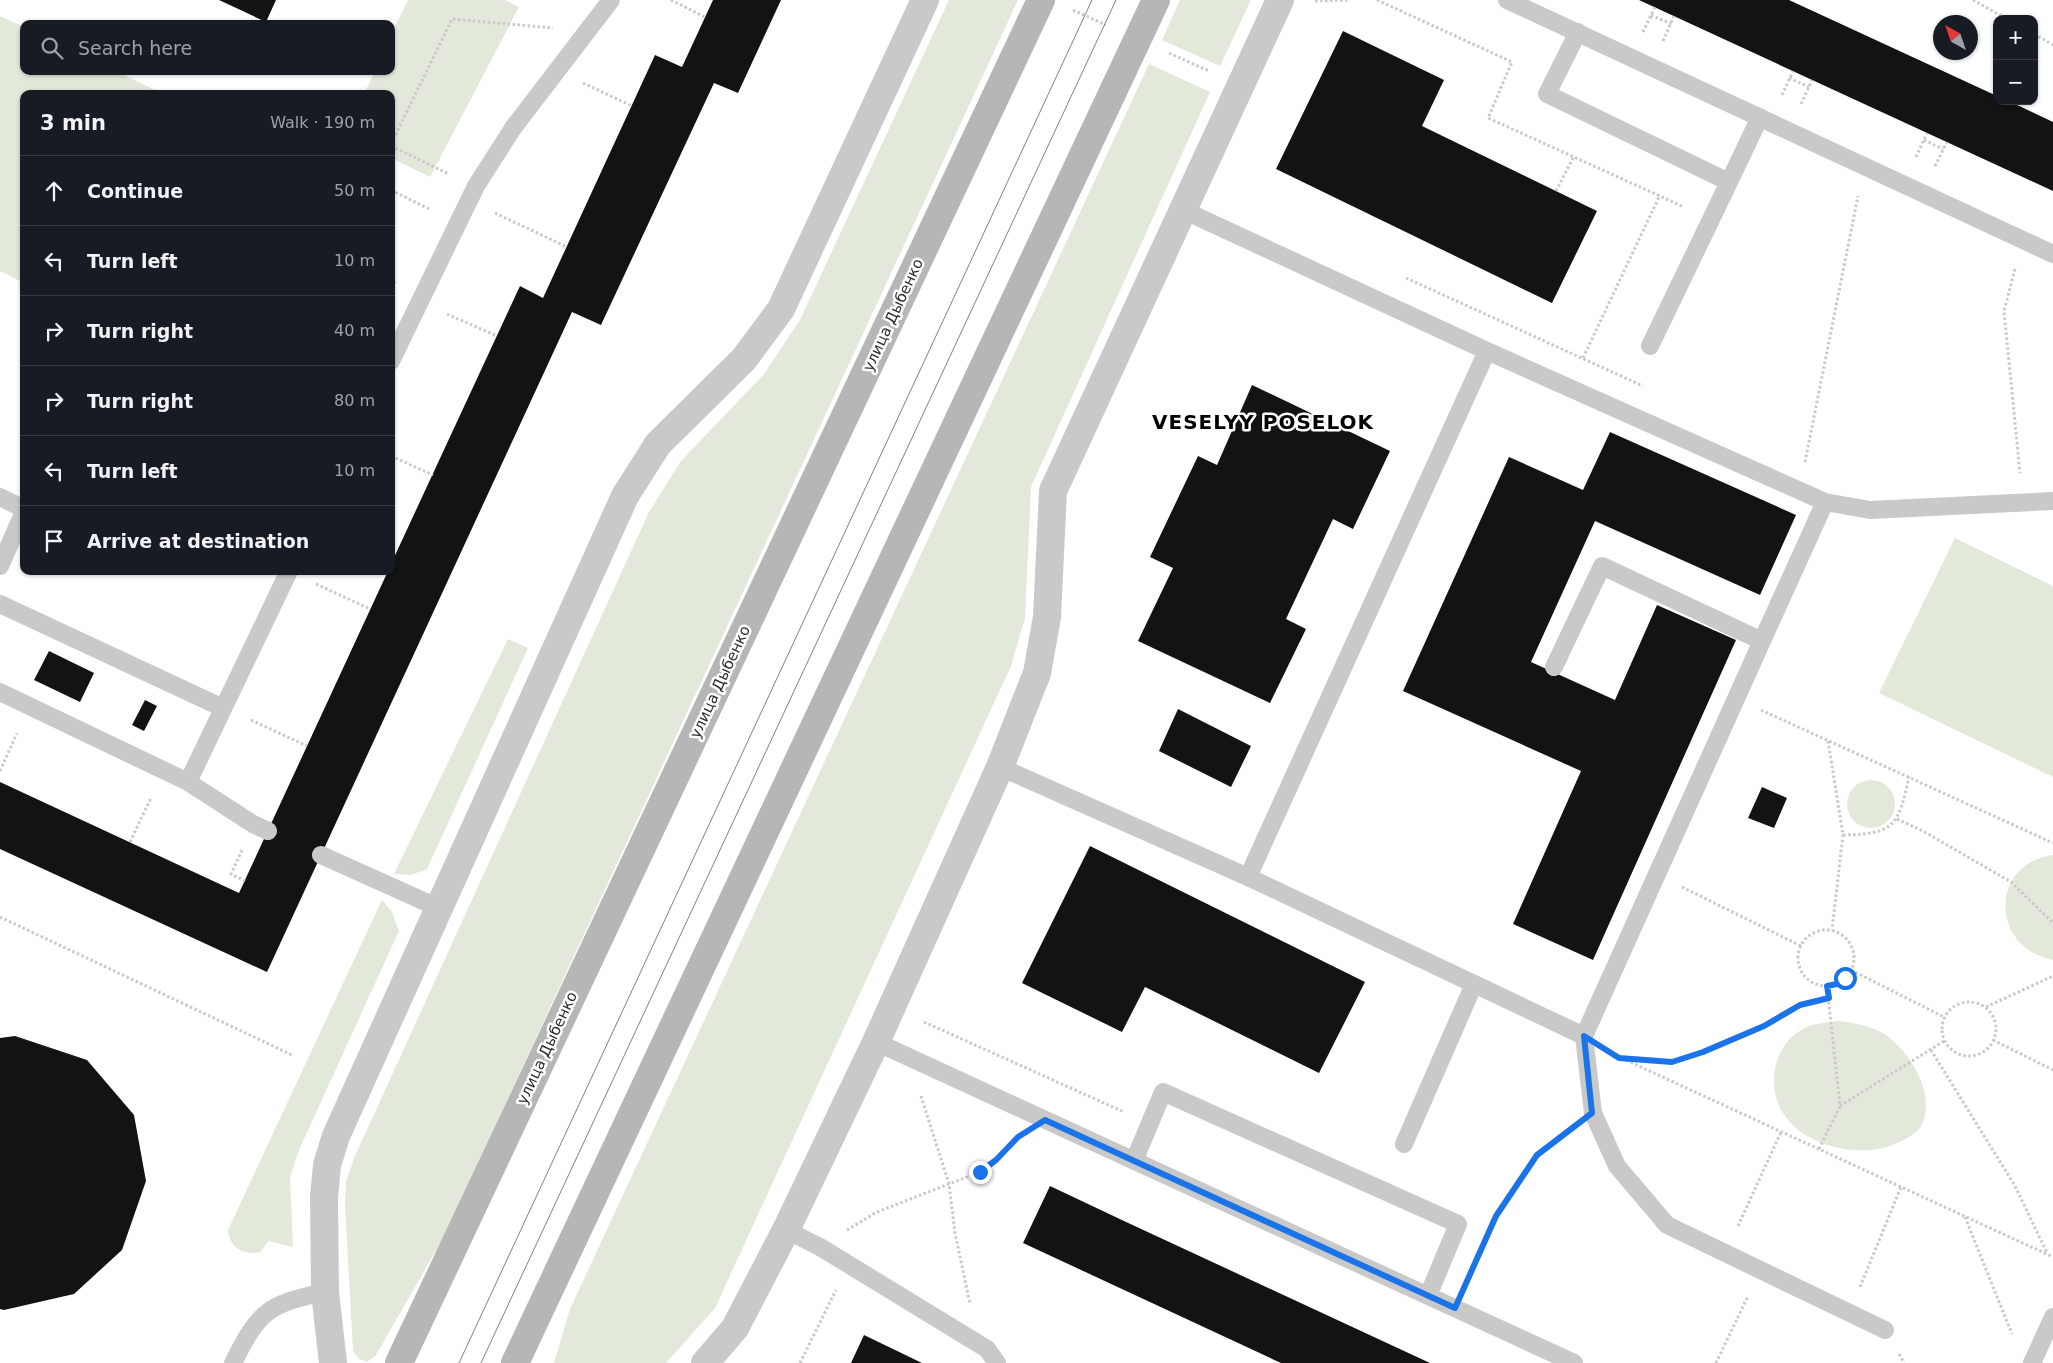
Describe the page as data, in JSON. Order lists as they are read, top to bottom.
{
  "streets": {
    "main road": ["улица Дыбенко"]
  },
  "districts": ["VESELYY POSELOK"],
  "north": "top left",
  "page": {
    "map_buttons": ["+", "−"],
    "search": "Search here",
    "heading": ["3 min", "Walk · 190 m"],
    "list": [
      ["Continue", "50 m"],
      ["Turn left", "10 m"],
      ["Turn right", "40 m"],
      ["Turn right", "80 m"],
      ["Turn left", "10 m"],
      "Arrive at destination"
    ]
  }
}
